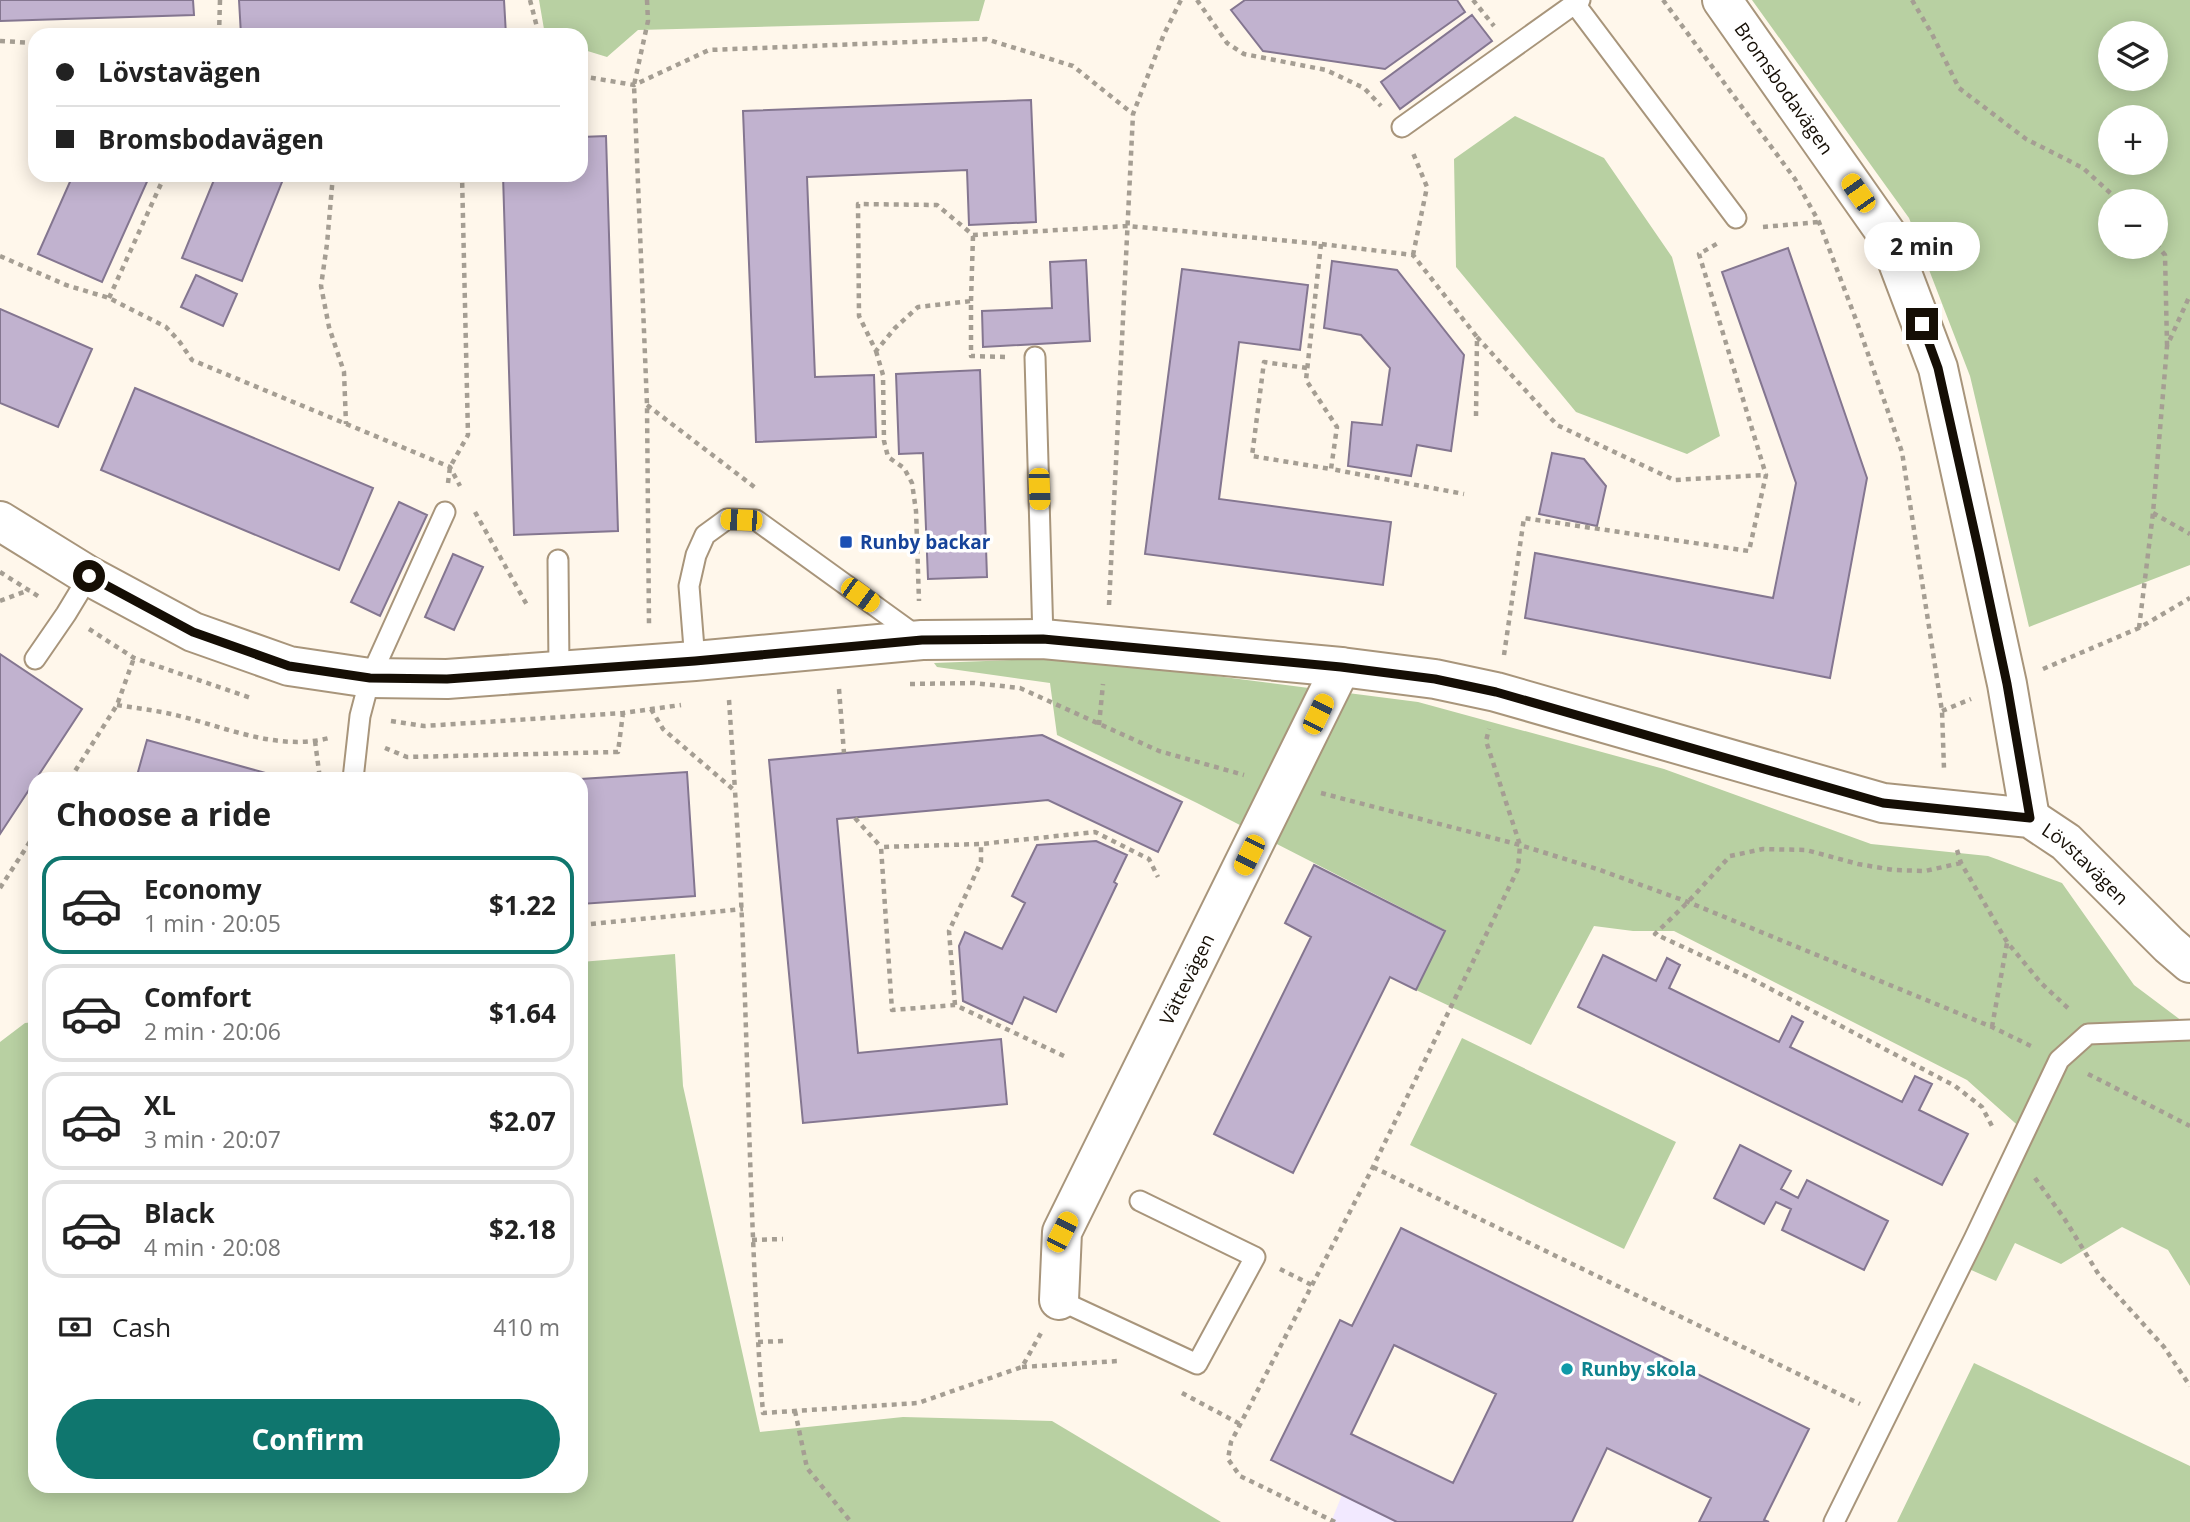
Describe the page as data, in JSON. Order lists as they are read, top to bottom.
{
  "streets": {
    "street": ["Bromsbodavägen", "Lövstavägen", "Vättevägen"]
  },
  "crossings": [
    ["Bromsbodavägen", "Lövstavägen"],
    ["Lövstavägen", "Vättevägen"]
  ],
  "places": {
    "transit": ["Runby backar"],
    "other": ["Runby skola"]
  },
  "page": {
    "map_buttons": ["+", "−"],
    "banner": ["Lövstavägen", "Bromsbodavägen"],
    "bubble": "2 min",
    "heading": "Choose a ride",
    "list": [
      {
        "name": "Economy",
        "note": "1 min · 20:05",
        "value": "$1.22"
      },
      {
        "name": "Comfort",
        "note": "2 min · 20:06",
        "value": "$1.64"
      },
      {
        "name": "XL",
        "note": "3 min · 20:07",
        "value": "$2.07"
      },
      {
        "name": "Black",
        "note": "4 min · 20:08",
        "value": "$2.18"
      }
    ],
    "pay": ["Cash", "410 m"],
    "buttons": "Confirm"
  }
}
